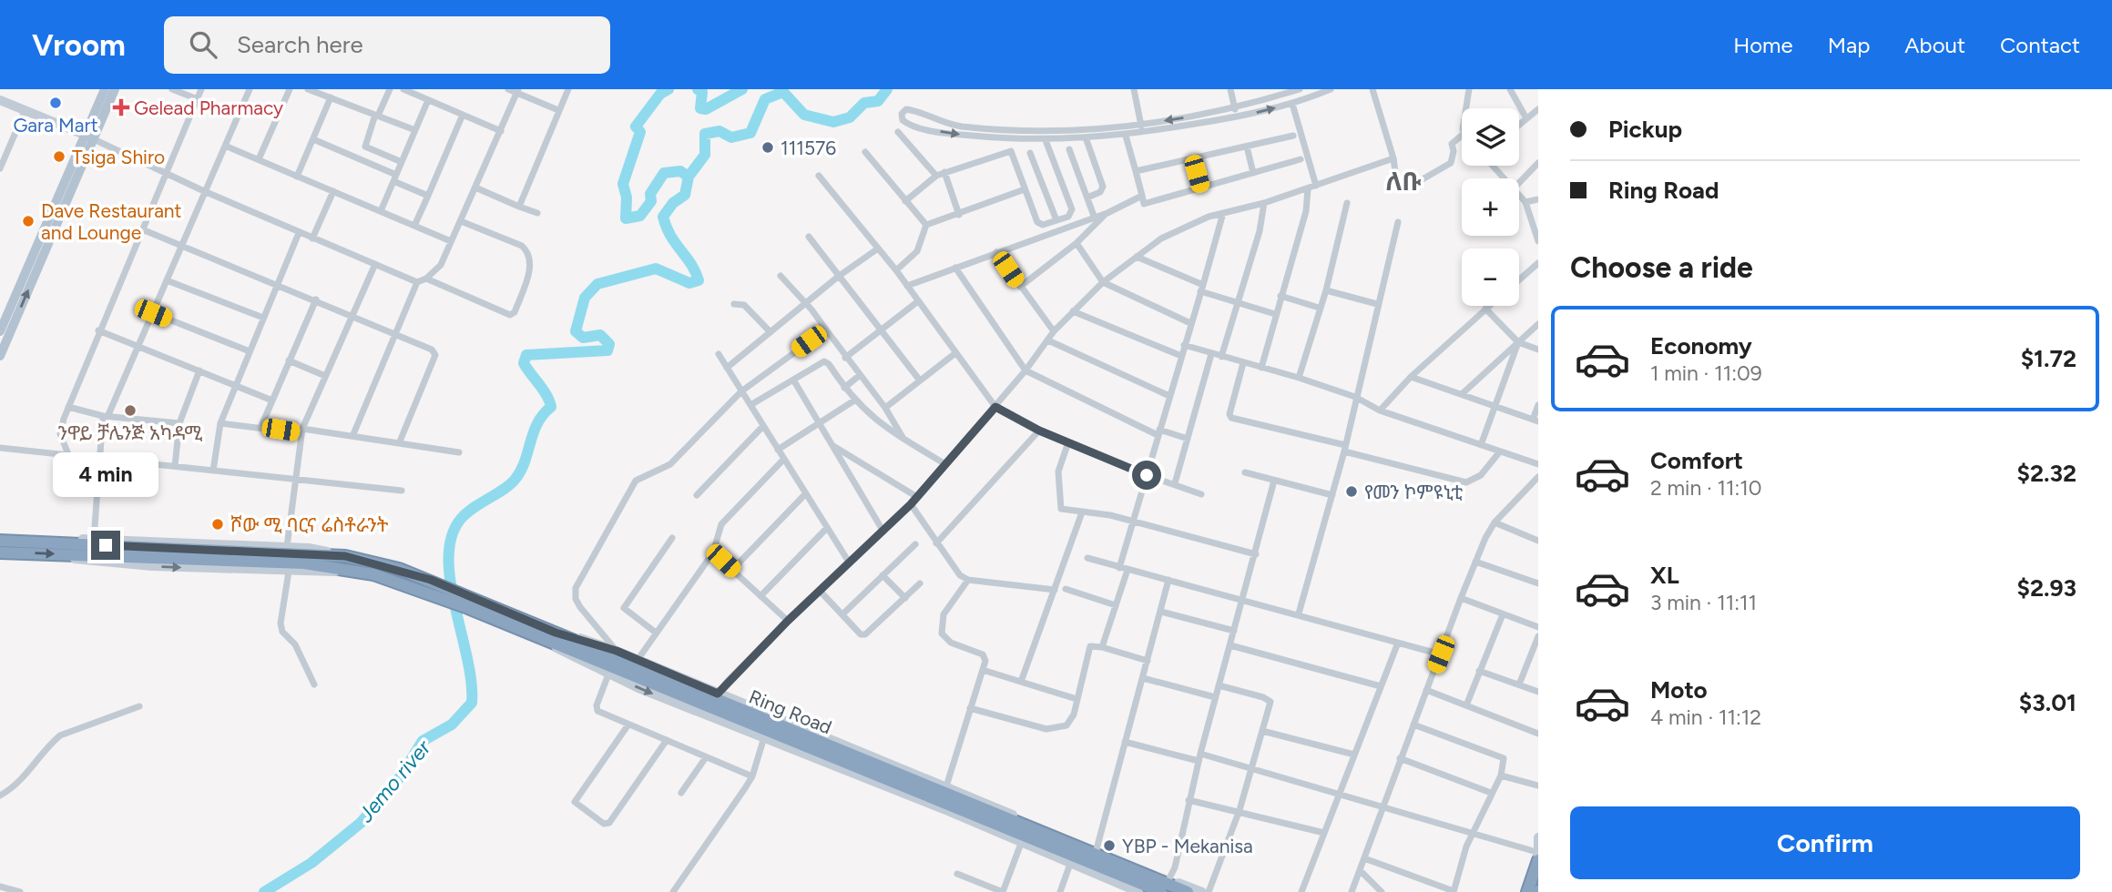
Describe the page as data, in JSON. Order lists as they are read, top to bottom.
{
  "streets": {
    "highway": ["Ring Road"]
  },
  "districts": ["ለቡ"],
  "water": ["Jemo river"],
  "places": {
    "other": [
      "Gara Mart",
      "111576",
      "Tsiga Shiro",
      "Dave Restaurant and Lounge",
      "ንዋይ ቻሌንጅ አካዳሚ",
      "የመን ኮምዩኒቲ",
      "ሾው ሚ ባርና ሬስቶራንት",
      "YBP - Mekanisa"
    ],
    "health": ["Gelead Pharmacy"]
  },
  "page": {
    "header": "Vroom",
    "search": "Search here",
    "nav": [
      "Home",
      "Map",
      "About",
      "Contact"
    ],
    "banner": ["Pickup", "Ring Road"],
    "map_buttons": ["+", "−"],
    "heading": "Choose a ride",
    "list": [
      {
        "name": "Economy",
        "note": "1 min · 11:09",
        "value": "$1.72"
      },
      {
        "name": "Comfort",
        "note": "2 min · 11:10",
        "value": "$2.32"
      },
      {
        "name": "XL",
        "note": "3 min · 11:11",
        "value": "$2.93"
      },
      {
        "name": "Moto",
        "note": "4 min · 11:12",
        "value": "$3.01"
      }
    ],
    "bubble": "4 min",
    "buttons": "Confirm"
  }
}
